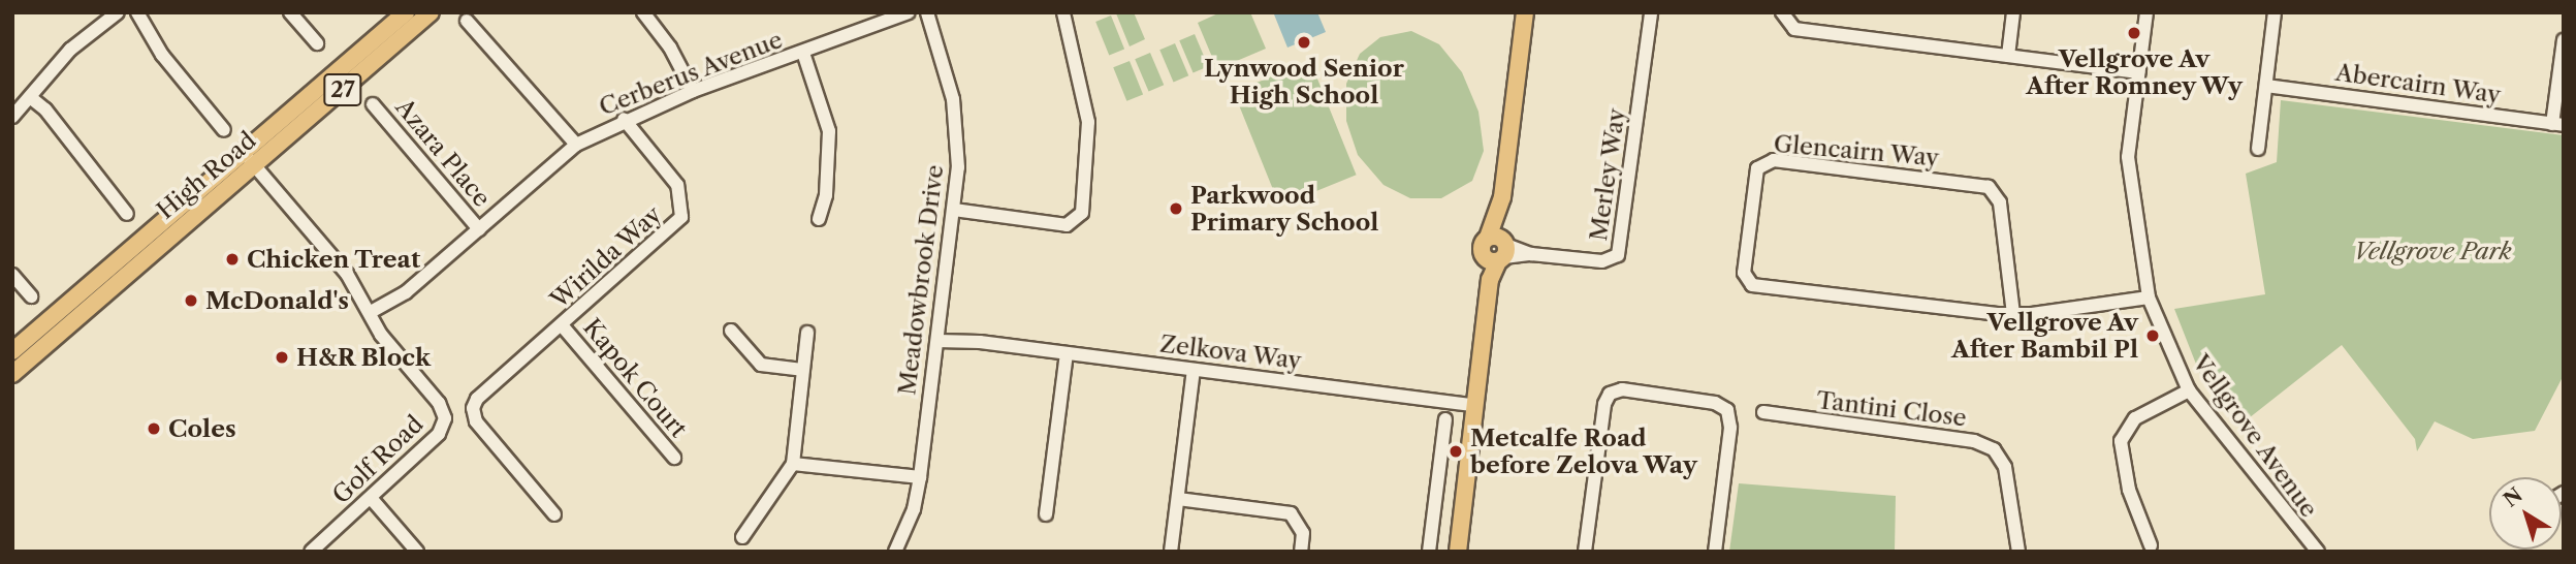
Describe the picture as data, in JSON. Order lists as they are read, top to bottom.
{
  "streets": {
    "main road": ["27", "High Road"],
    "street": [
      "Cerberus Avenue",
      "Abercairn Way",
      "Glencairn Way",
      "Azara Place",
      "Merley Way",
      "Wirilda Way",
      "Meadowbrook Drive",
      "Zelkova Way",
      "Kapok Court",
      "Tantini Close",
      "Vellgrove Avenue",
      "Golf Road"
    ]
  },
  "crossings": [
    ["Cerberus Avenue", "Azara Place"],
    ["Cerberus Avenue", "Wirilda Way"],
    ["Cerberus Avenue", "Golf Road"],
    ["Glencairn Way", "Vellgrove Avenue"],
    ["High Road", "Golf Road"],
    ["Wirilda Way", "Kapok Court"],
    ["Meadowbrook Drive", "Zelkova Way"]
  ],
  "parks": ["Vellgrove Park"],
  "places": [
    "Vellgrove Av After Romney Wy",
    "Lynwood Senior High School",
    "Parkwood Primary School",
    "Chicken Treat",
    "McDonald's",
    "Vellgrove Av After Bambil Pl",
    "H&R Block",
    "Coles",
    "Metcalfe Road before Zelova Way"
  ],
  "north": "top left"
}
